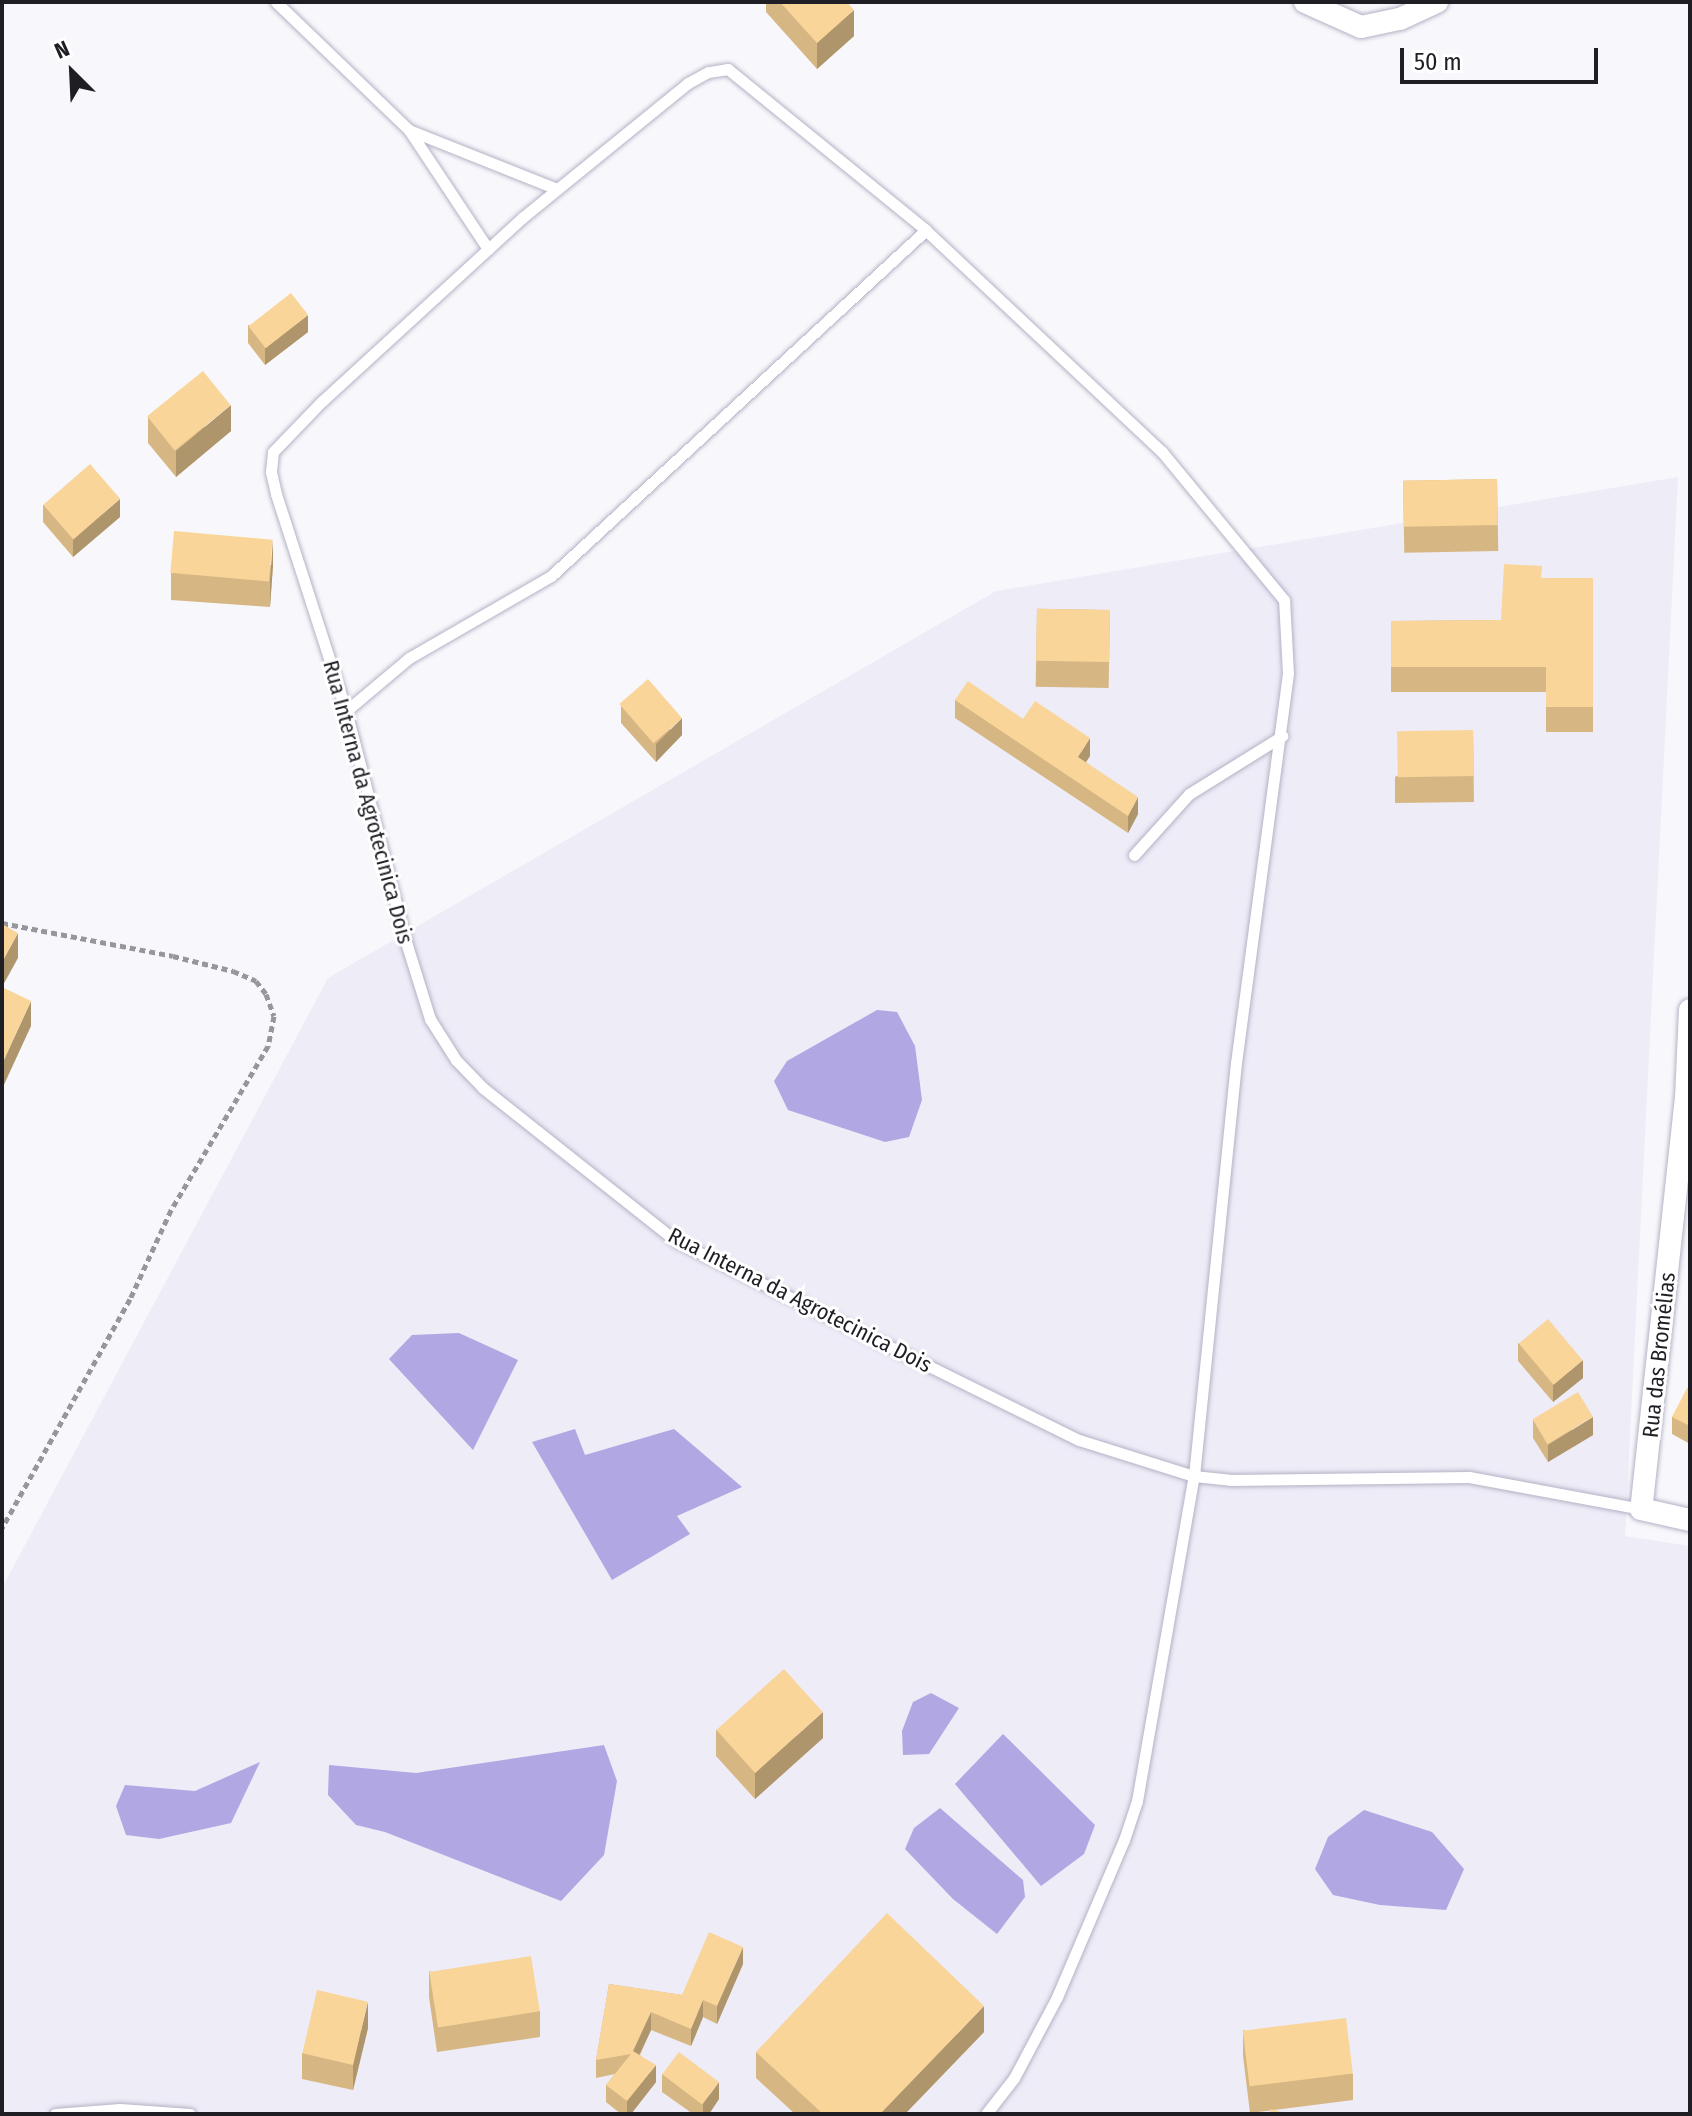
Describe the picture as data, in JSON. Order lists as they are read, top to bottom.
{
  "streets": {
    "street": ["Rua Interna da Agrotecinica Dois", "Rua das Bromélias"]
  },
  "crossings": [
    ["Rua Interna da Agrotecinica Dois", "Rua das Bromélias"]
  ],
  "scale_bar": "50 m",
  "north": "top left"
}
